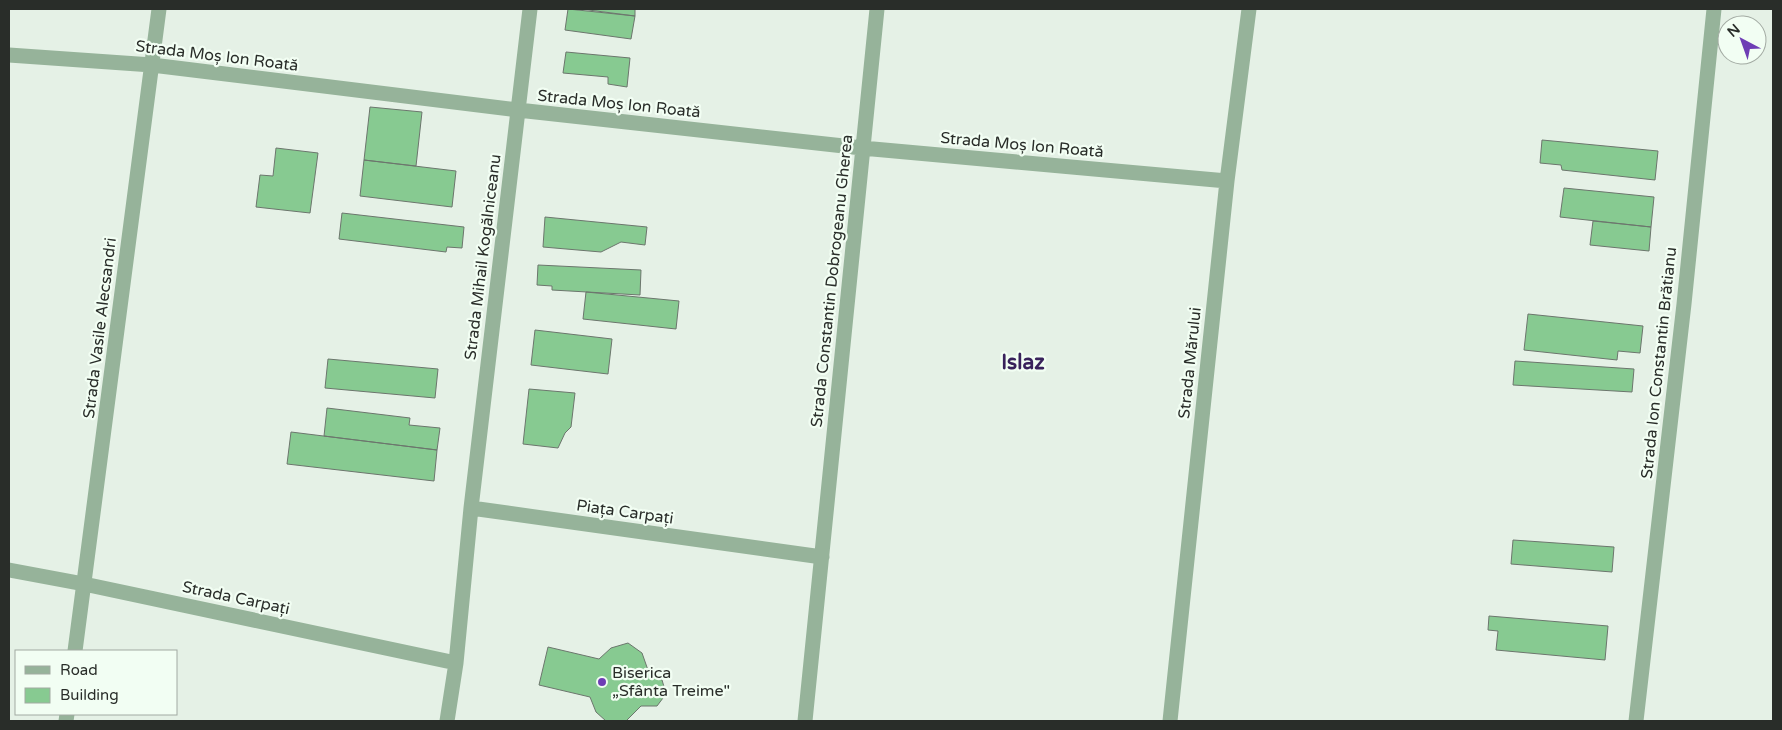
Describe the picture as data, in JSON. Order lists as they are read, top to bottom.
{
  "streets": {
    "street": [
      "Strada Moș Ion Roată",
      "Strada Mihail Kogălniceanu",
      "Strada Constantin Dobrogeanu Gherea",
      "Strada Vasile Alecsandri",
      "Strada Mărului",
      "Strada Ion Constantin Brătianu",
      "Piața Carpați",
      "Strada Carpați"
    ]
  },
  "crossings": [
    ["Strada Moș Ion Roată", "Strada Mihail Kogălniceanu"],
    ["Strada Moș Ion Roată", "Strada Constantin Dobrogeanu Gherea"],
    ["Strada Moș Ion Roată", "Strada Vasile Alecsandri"],
    ["Strada Moș Ion Roată", "Strada Mărului"],
    ["Strada Mihail Kogălniceanu", "Piața Carpați"],
    ["Strada Constantin Dobrogeanu Gherea", "Piața Carpați"],
    ["Strada Vasile Alecsandri", "Strada Carpați"]
  ],
  "districts": ["Islaz"],
  "places": ["Biserica „Sfânta Treime\""],
  "legend": ["Road", "Building"],
  "north": "top left"
}
